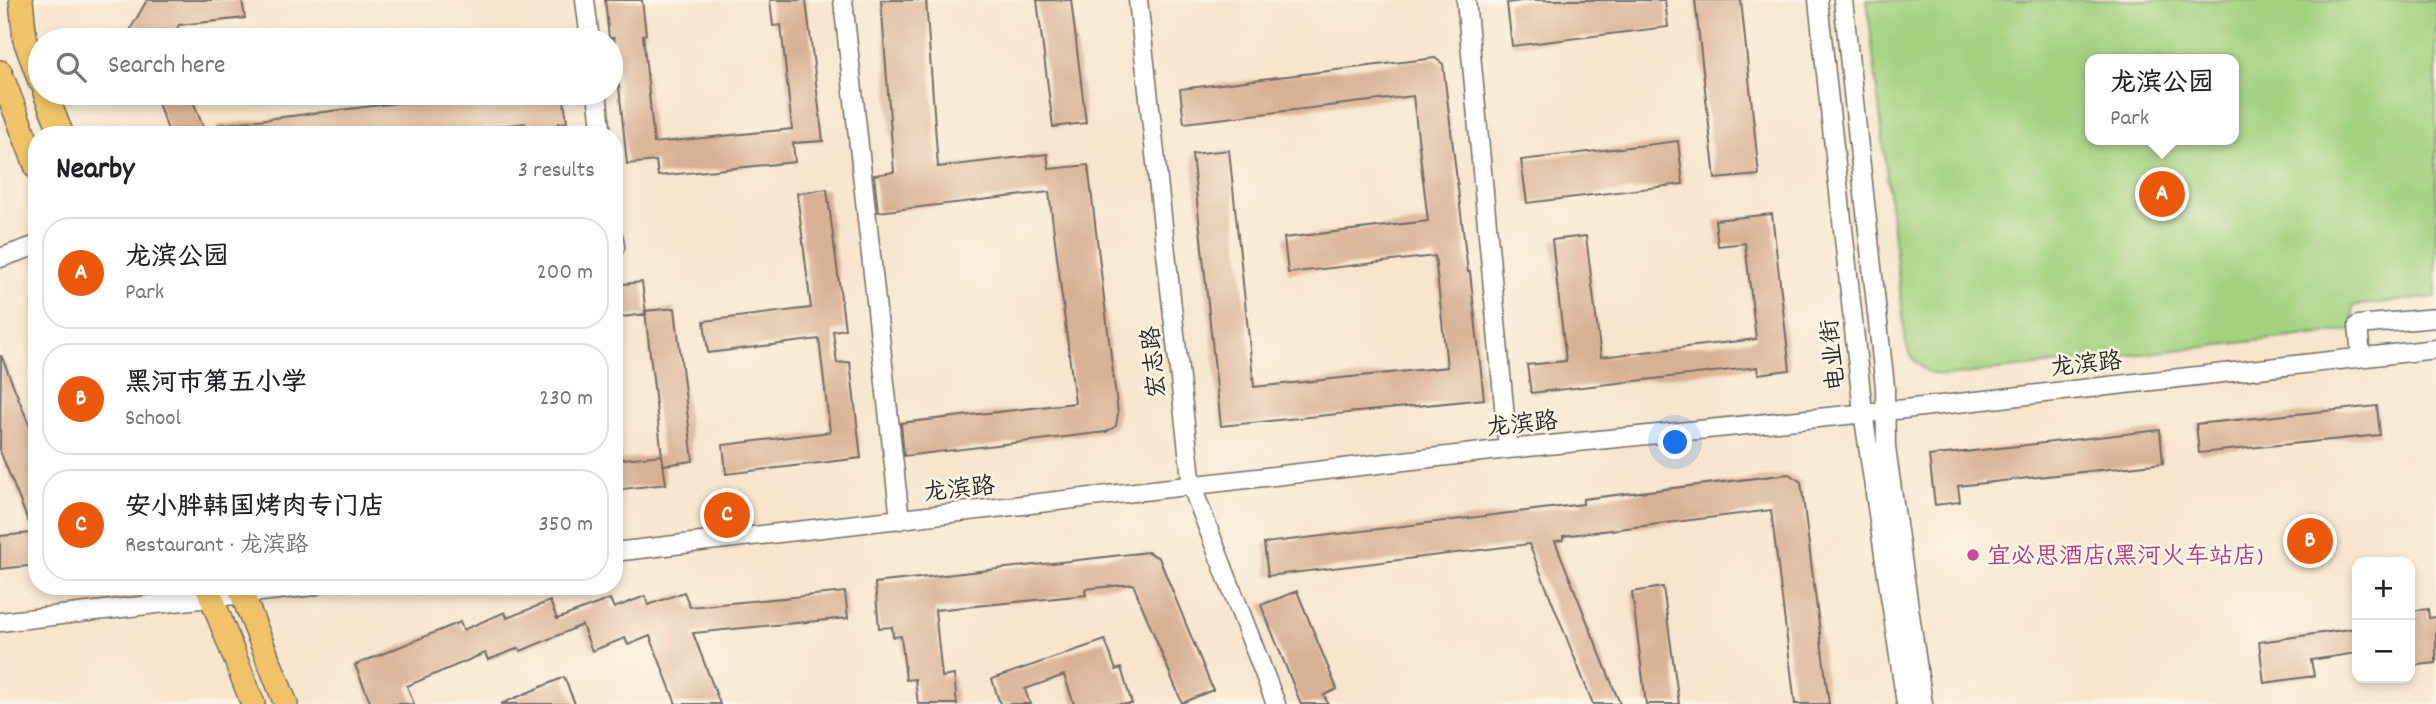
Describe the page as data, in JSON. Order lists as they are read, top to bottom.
{
  "streets": {
    "street": ["电业街", "宏志路", "龙滨路"]
  },
  "crossings": [
    ["电业街", "龙滨路"],
    ["宏志路", "龙滨路"]
  ],
  "places": ["宜必思酒店(黑河火车站店)"],
  "page": {
    "search": "Search here",
    "popup": ["龙滨公园", "Park"],
    "heading": ["Nearby", "3 results"],
    "pins": ["A", "C", "B"],
    "list": [
      {
        "mark": "A",
        "name": "龙滨公园",
        "note": "Park",
        "value": "200 m"
      },
      {
        "mark": "B",
        "name": "黑河市第五小学",
        "note": "School",
        "value": "230 m"
      },
      {
        "mark": "C",
        "name": "安小胖韩国烤肉专门店",
        "note": "Restaurant · 龙滨路",
        "value": "350 m"
      }
    ],
    "map_buttons": ["+", "−"]
  }
}
